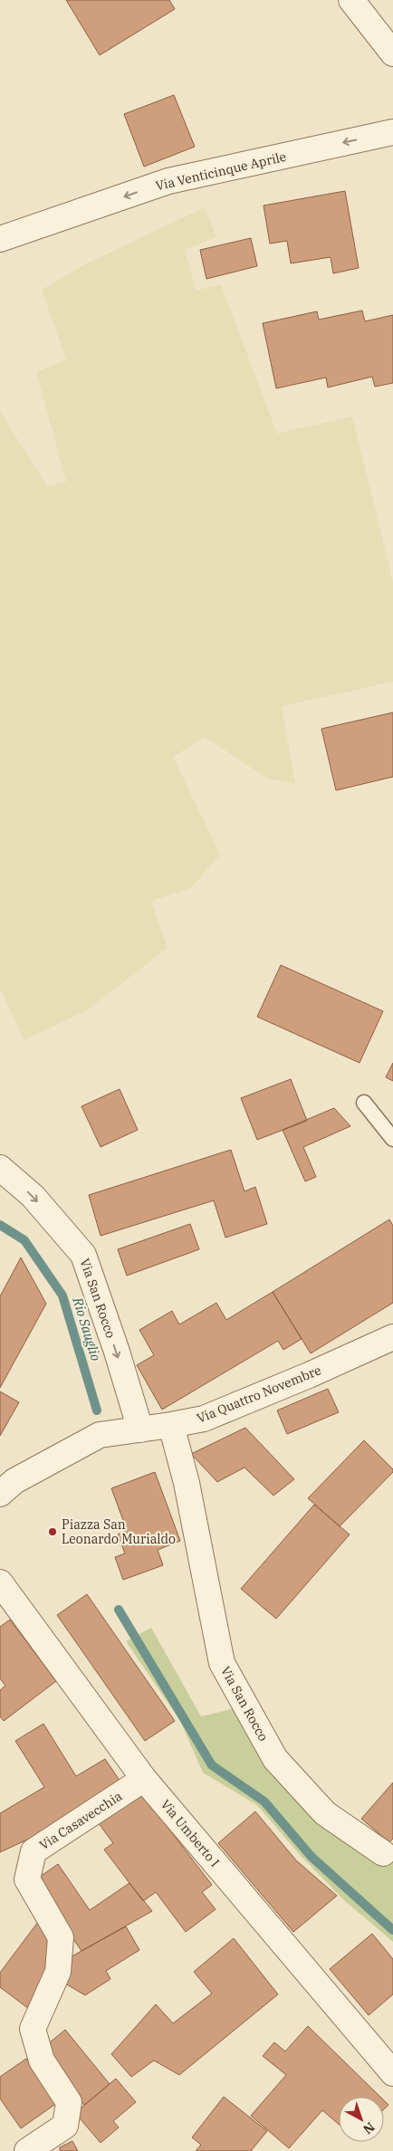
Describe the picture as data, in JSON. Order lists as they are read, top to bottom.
{
  "streets": {
    "street": [
      "Via Venticinque Aprile",
      "Via San Rocco",
      "Via Quattro Novembre",
      "Via Casavecchia",
      "Via Umberto I"
    ]
  },
  "crossings": [
    ["Via San Rocco", "Via Quattro Novembre"],
    ["Via Casavecchia", "Via Umberto I"]
  ],
  "one_way": ["Via Venticinque Aprile", "Via San Rocco"],
  "water": ["Rio Sauglio"],
  "places": ["Piazza San Leonardo Murialdo"],
  "north": "bottom right"
}
